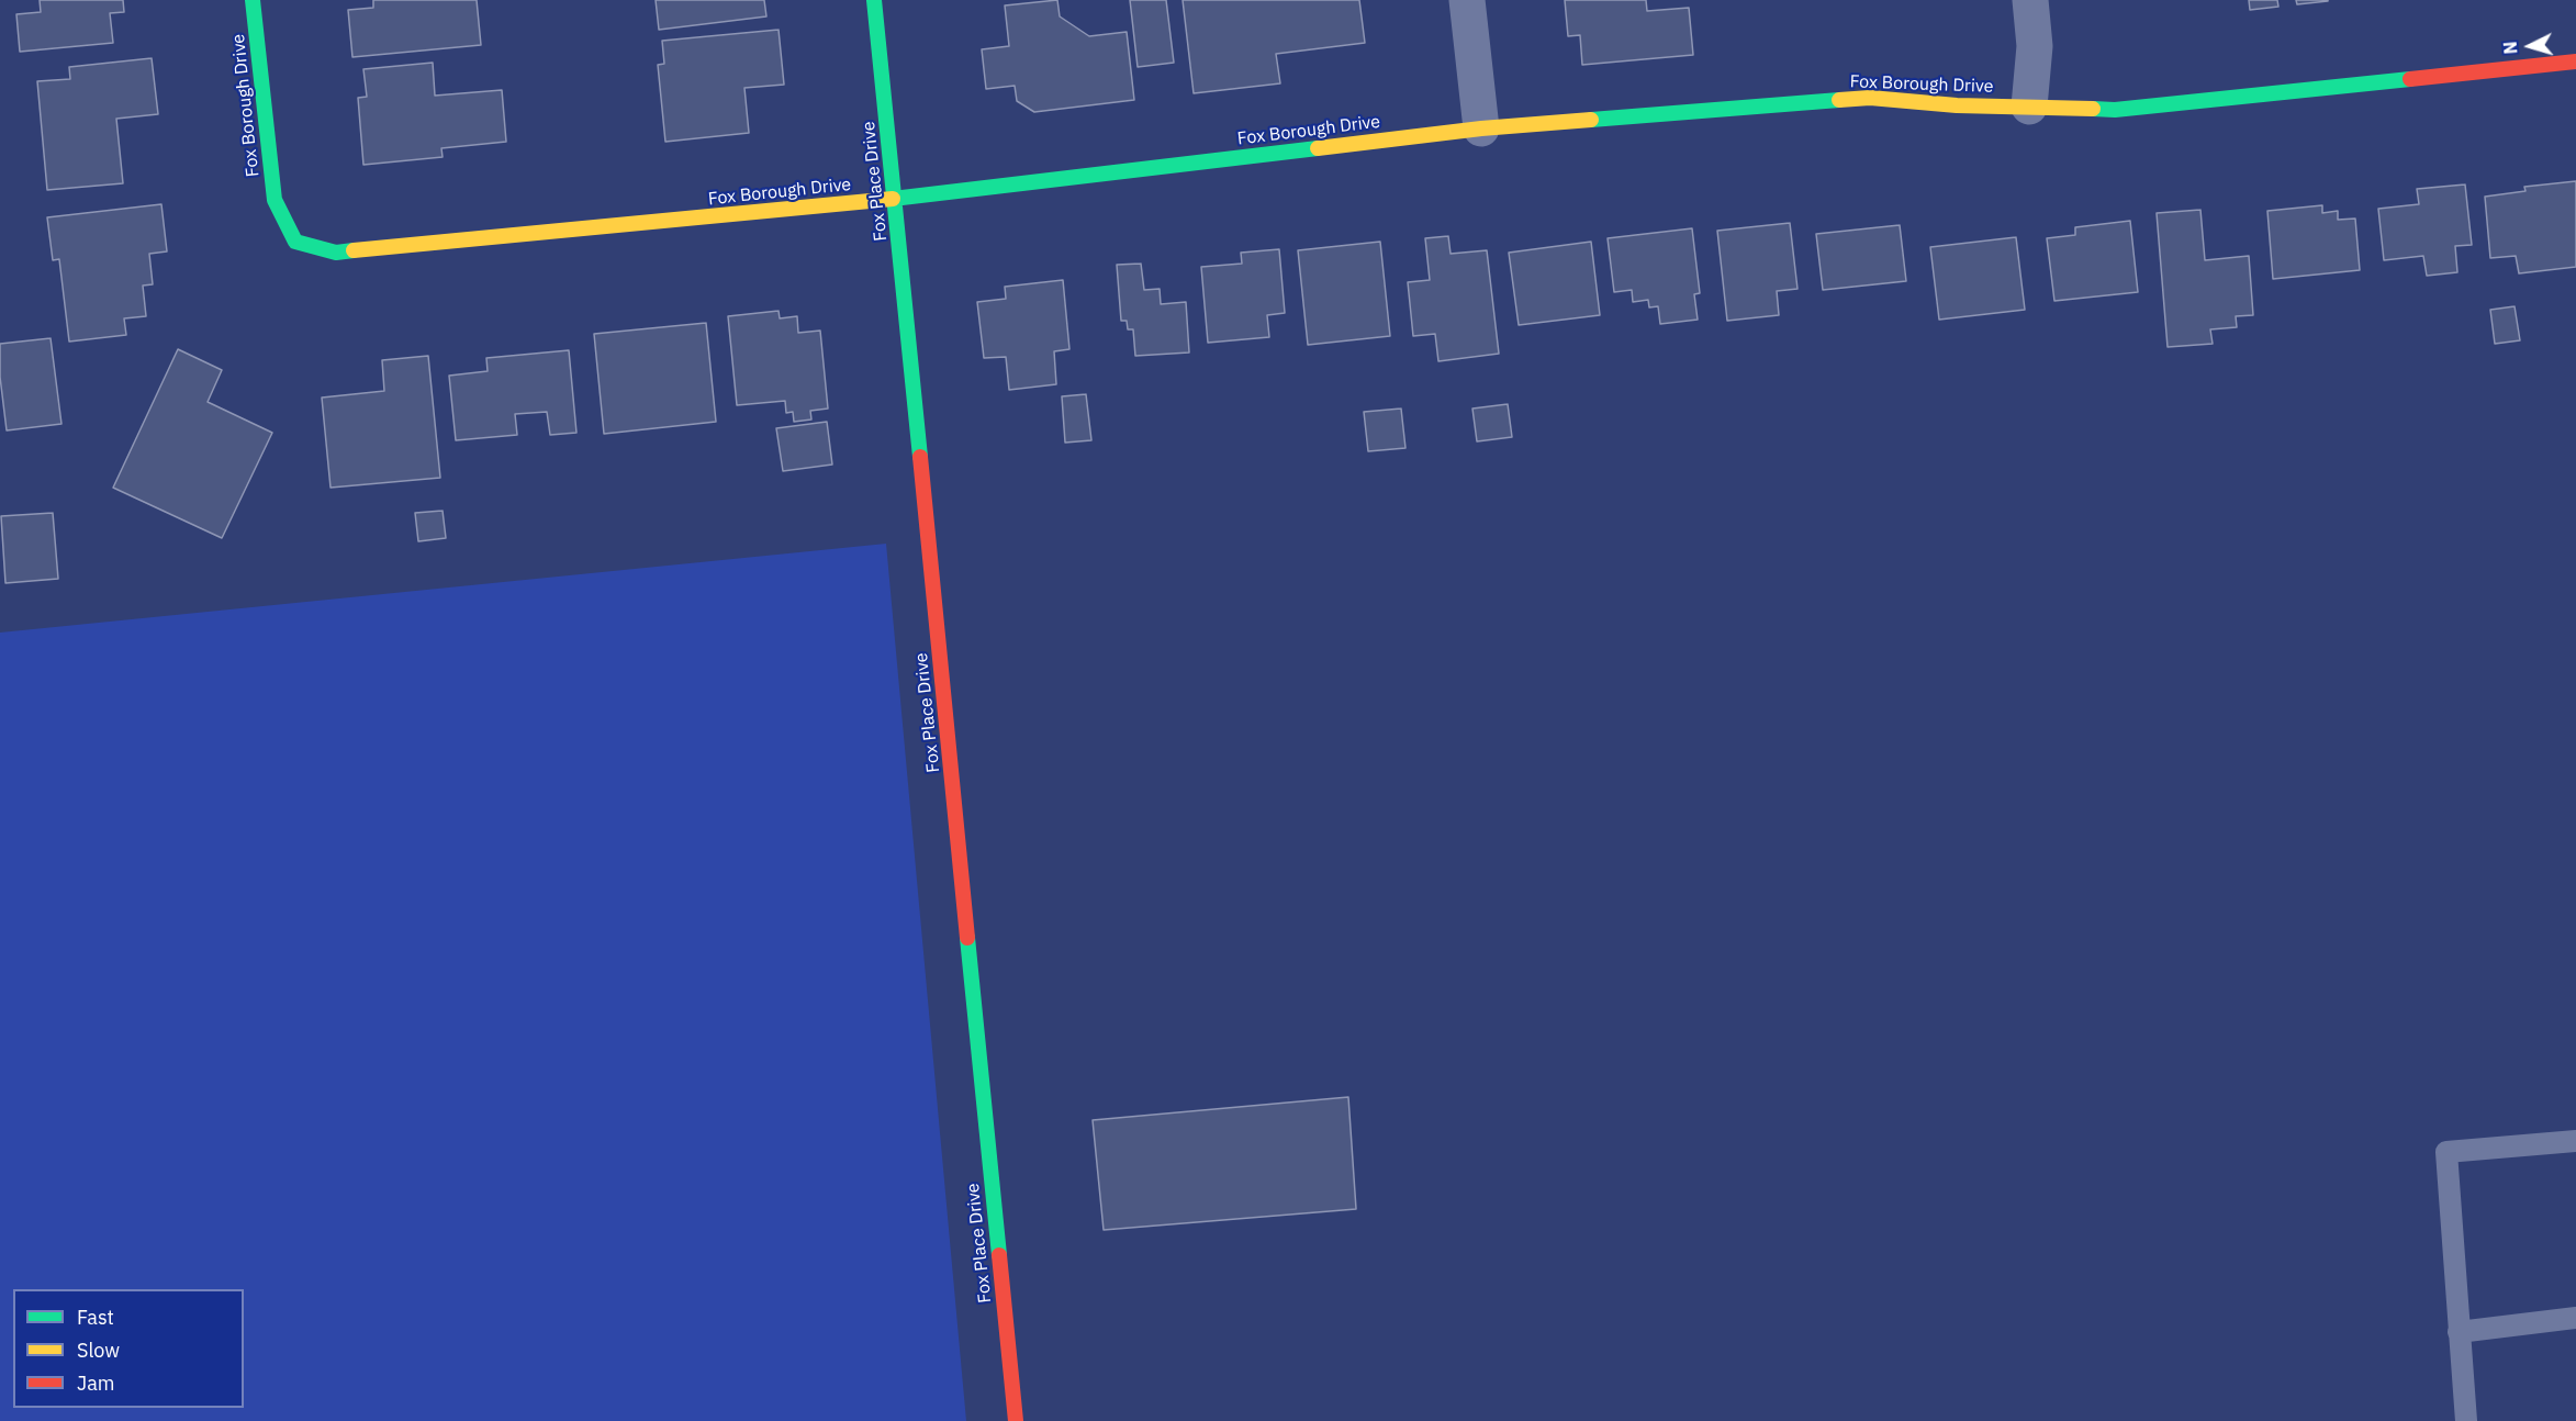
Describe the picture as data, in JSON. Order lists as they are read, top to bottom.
{
  "streets": {
    "street": ["Fox Borough Drive", "Fox Place Drive"]
  },
  "crossings": [
    ["Fox Borough Drive", "Fox Place Drive"]
  ],
  "legend": ["Fast", "Slow", "Jam"],
  "north": "left"
}
